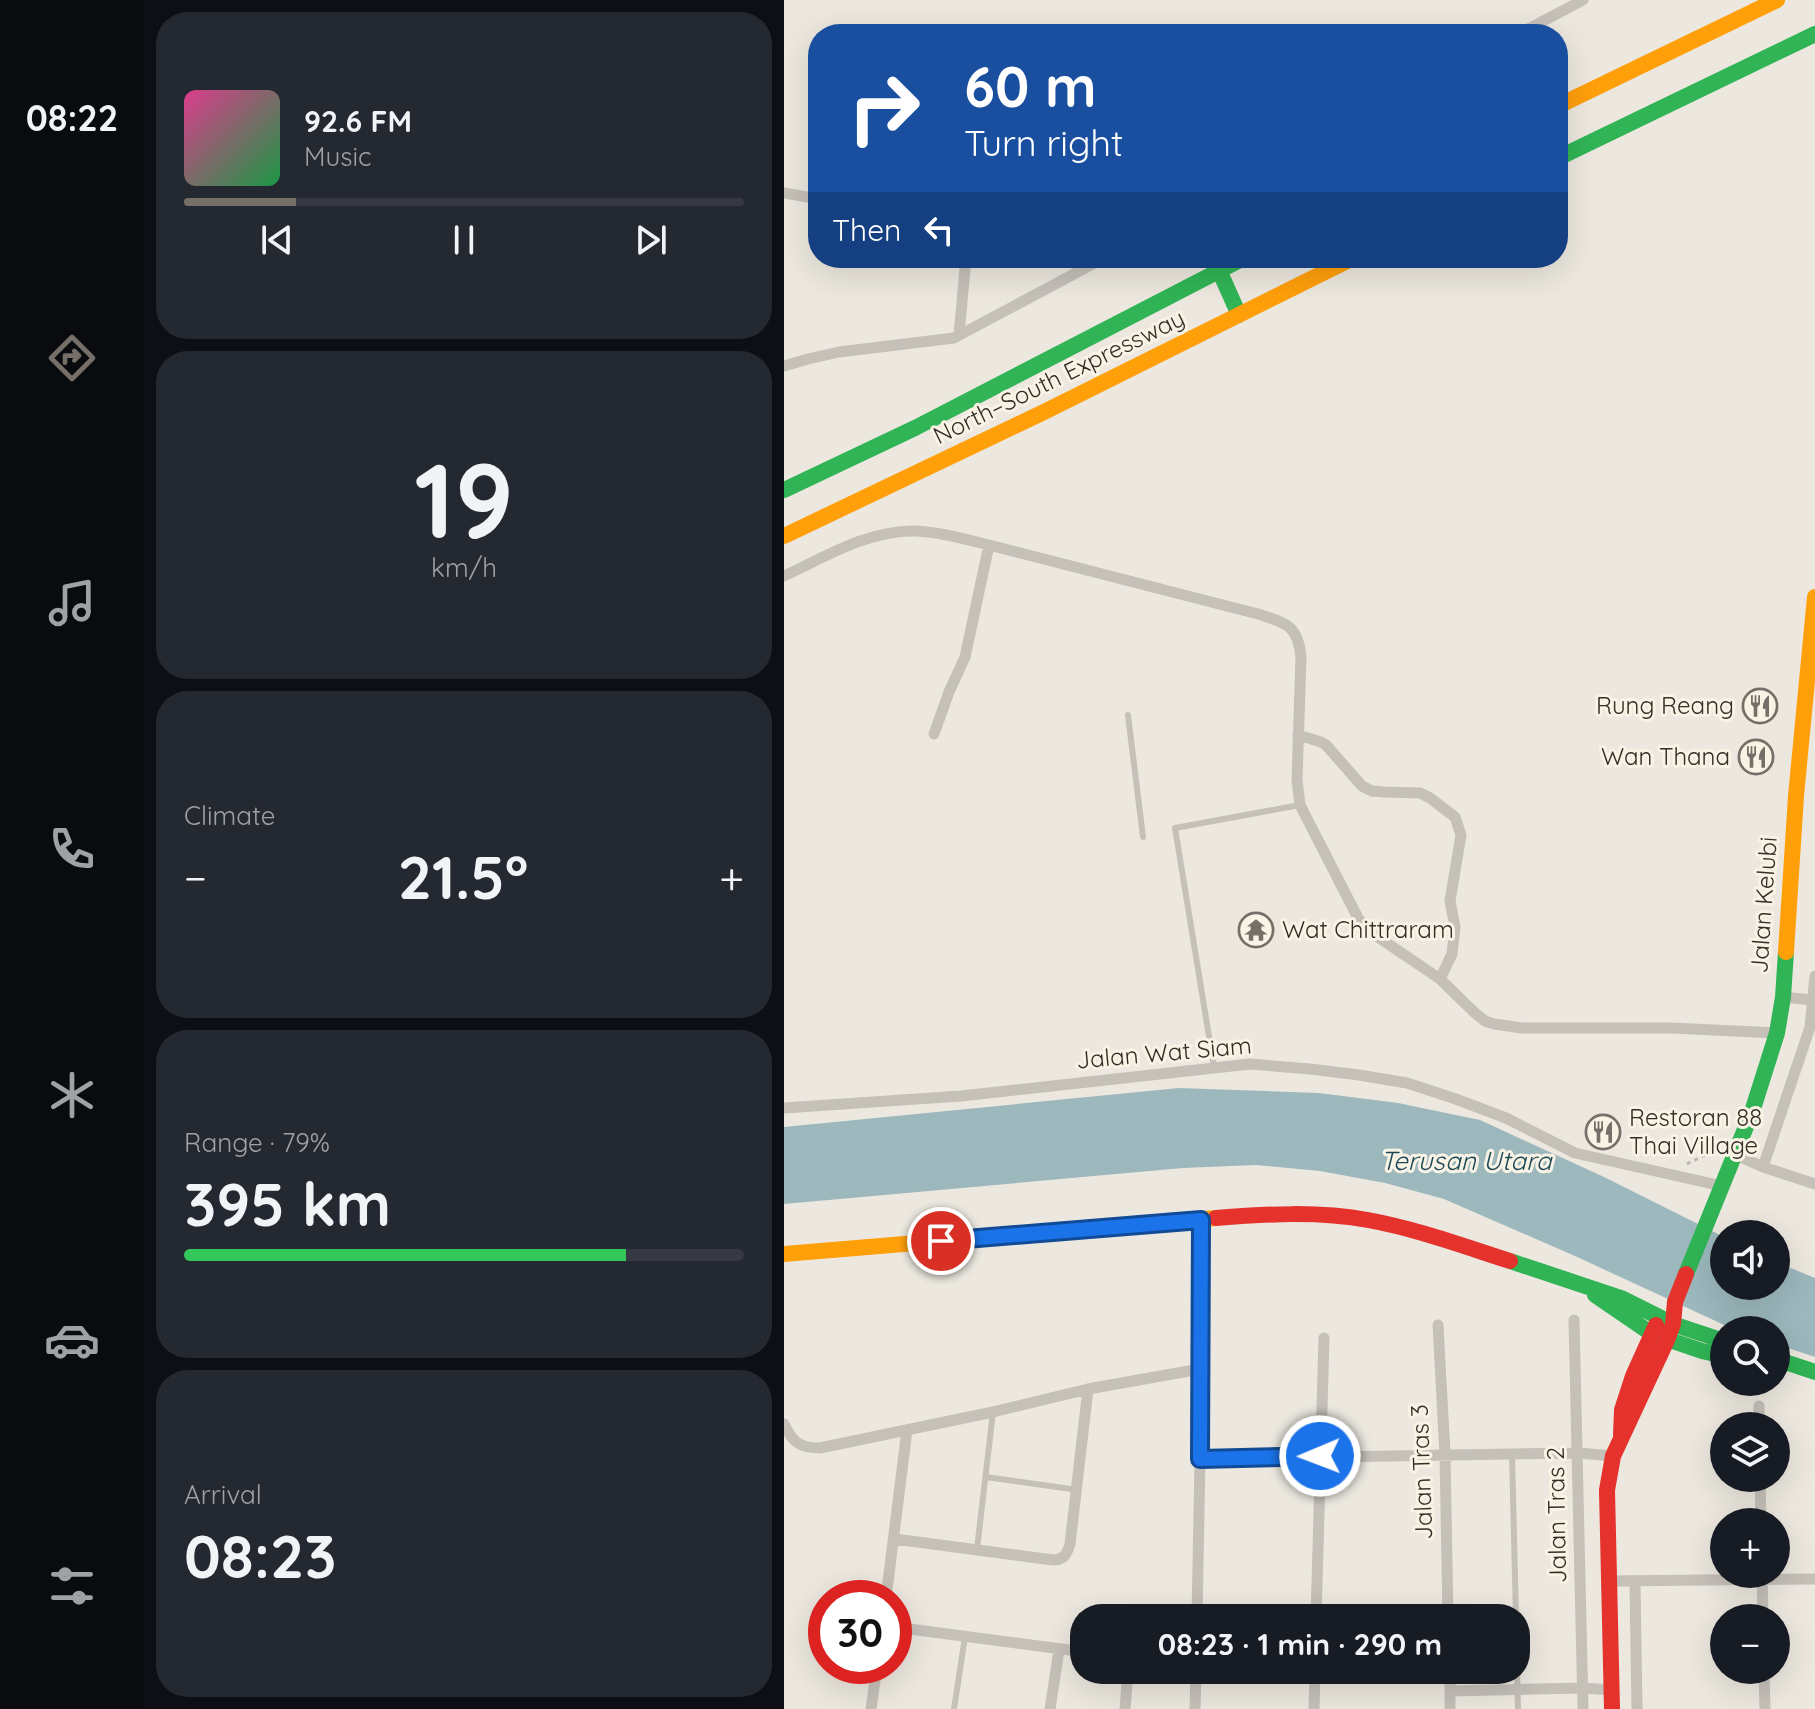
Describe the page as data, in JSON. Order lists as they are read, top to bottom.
{
  "streets": {
    "main road": ["North–South Expressway", "Jalan Kelubi"],
    "street": ["Jalan Wat Siam", "Jalan Tras 3", "Jalan Tras 2"]
  },
  "crossings": [
    ["Jalan Kelubi", "Jalan Wat Siam"]
  ],
  "water": ["Terusan Utara"],
  "places": {
    "restaurant": ["Rung Reang", "Wan Thana", "Restoran 88 Thai Village"],
    "temple": ["Wat Chittraram"]
  },
  "page": {
    "tabs": "08:22",
    "turn": ["60 m", "Turn right"],
    "song": ["92.6 FM", "Music"],
    "then": "Then",
    "tile": [
      ["19", "km/h"],
      "Climate",
      ["Range · 79%", "395 km"],
      ["Arrival", "08:23"]
    ],
    "heat": ["−", "21.5°", "+"],
    "map_buttons": ["+", "−"],
    "limit": "30",
    "trip": "08:23 · 1 min · 290 m"
  }
}
